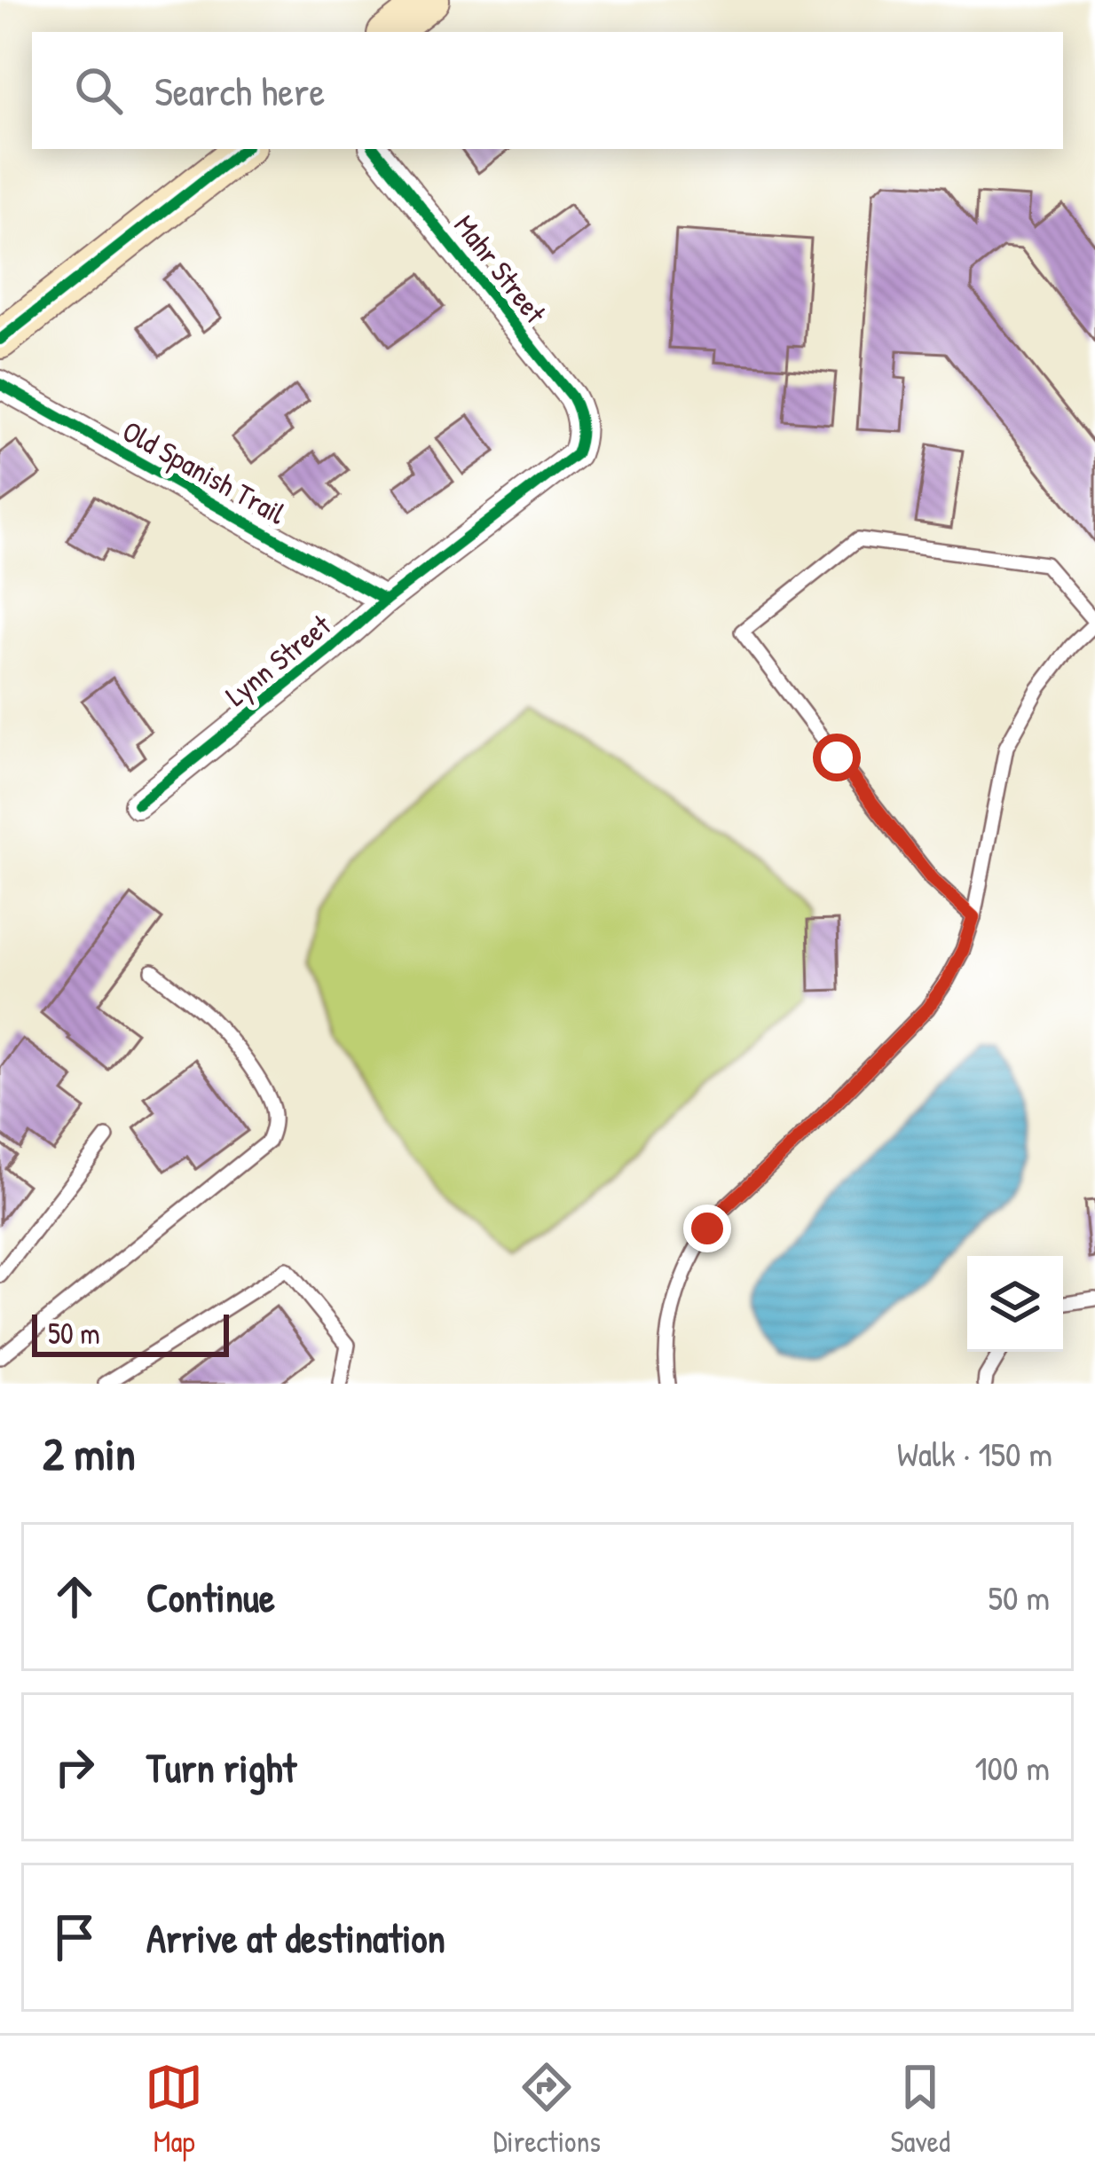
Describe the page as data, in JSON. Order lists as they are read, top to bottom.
{
  "streets": {
    "street": ["Mahr Street", "Old Spanish Trail", "Lynn Street"]
  },
  "crossings": [
    ["Mahr Street", "Lynn Street"],
    ["Old Spanish Trail", "Lynn Street"]
  ],
  "scale_bar": "50 m",
  "page": {
    "search": "Search here",
    "scale": "50 m",
    "heading": ["2 min", "Walk · 150 m"],
    "list": [
      ["Continue", "50 m"],
      ["Turn right", "100 m"],
      "Arrive at destination"
    ],
    "nav": ["Map", "Directions", "Saved"]
  }
}
